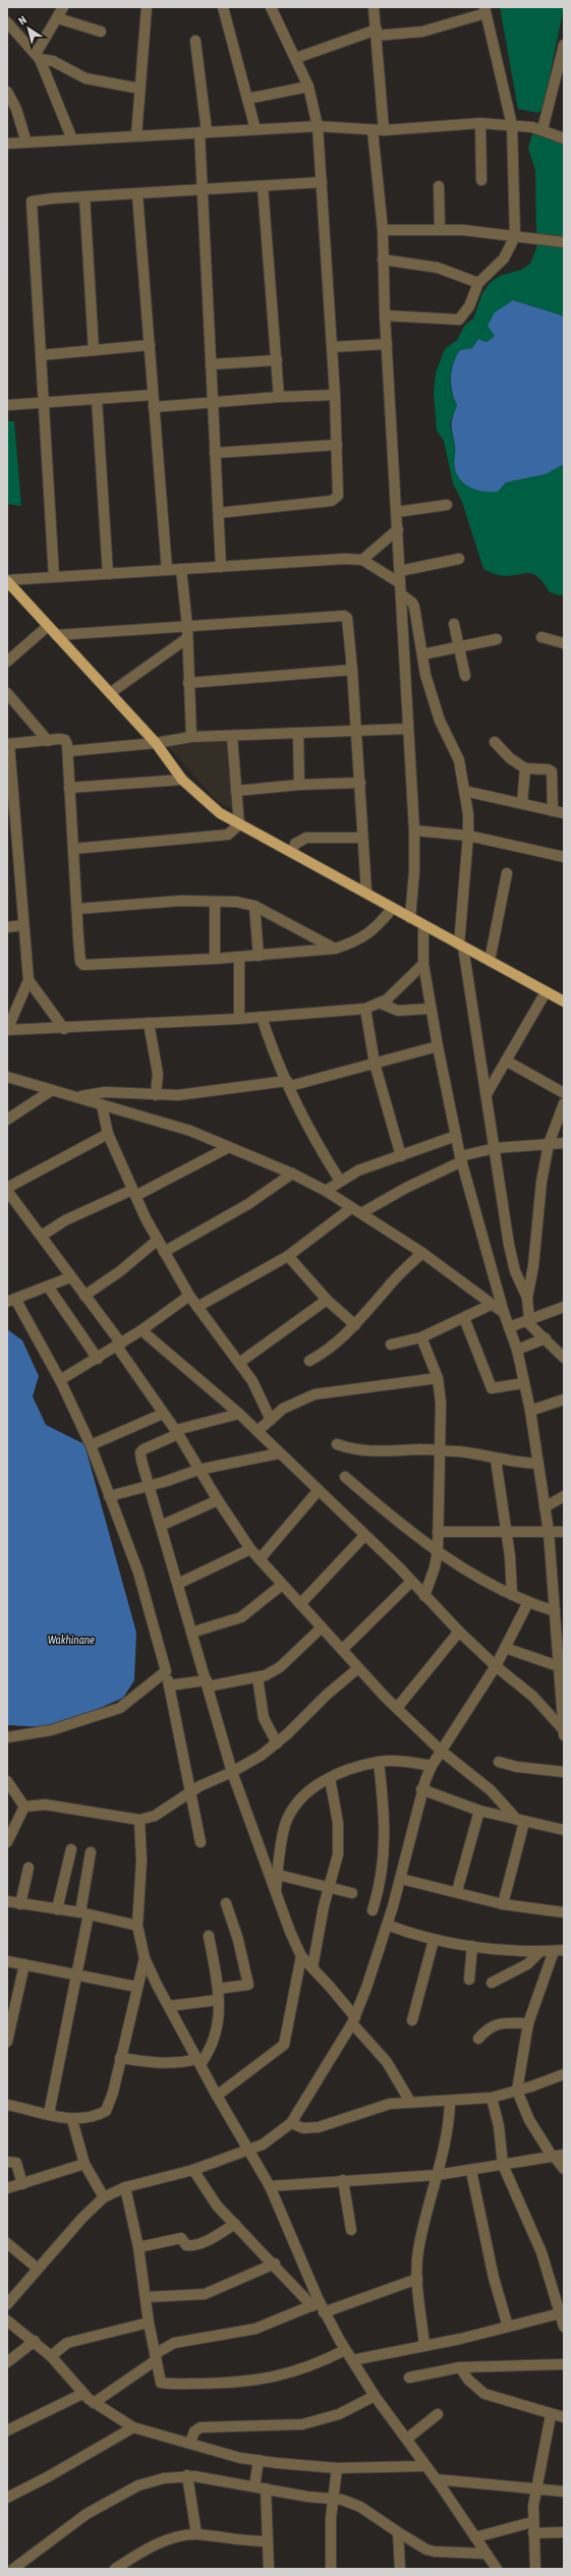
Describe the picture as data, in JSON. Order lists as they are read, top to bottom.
{
  "water": ["Wakhinane"],
  "north": "top left"
}
